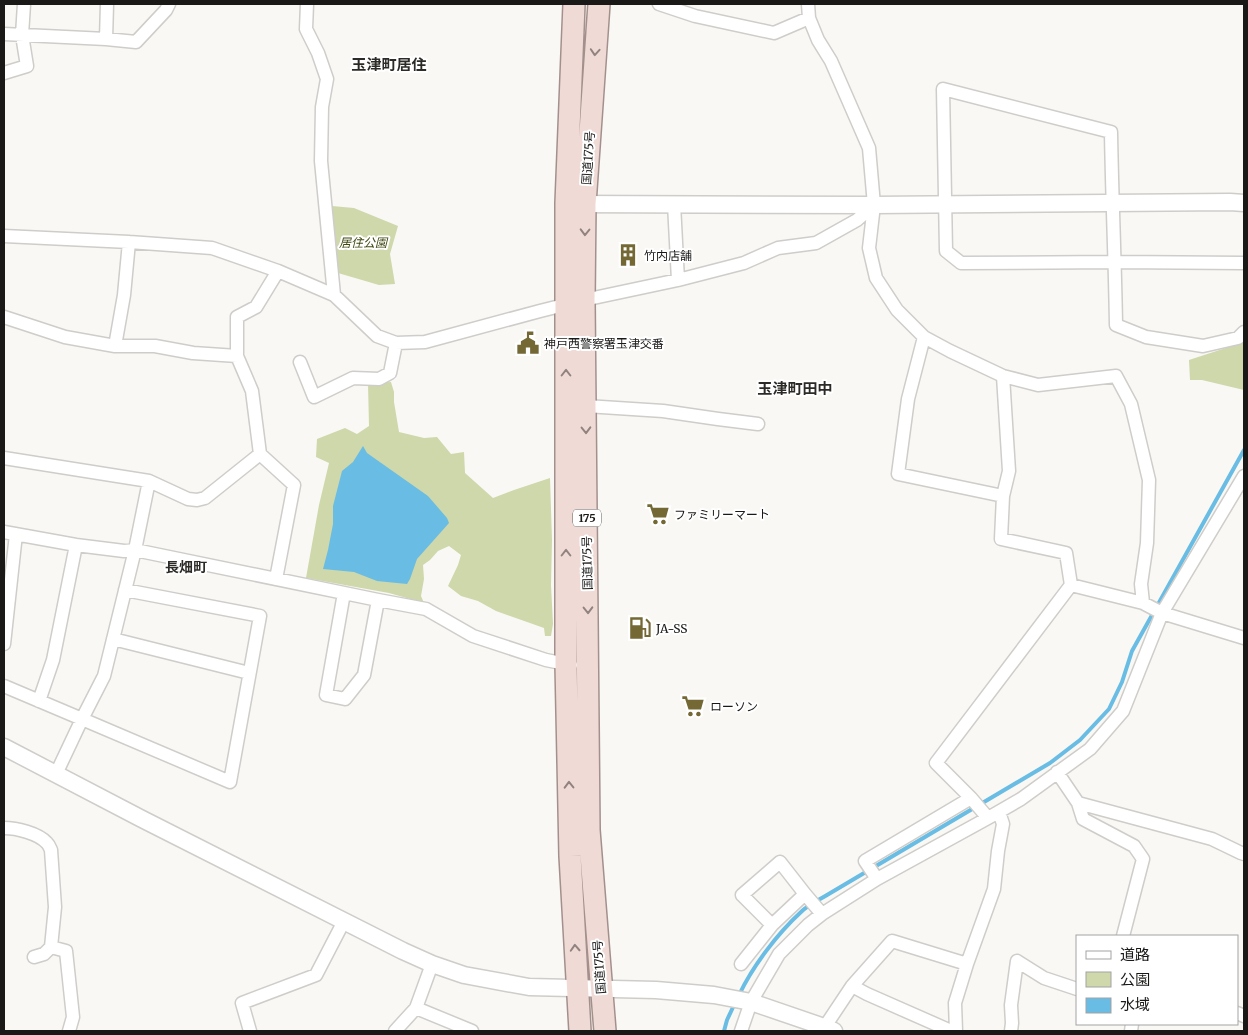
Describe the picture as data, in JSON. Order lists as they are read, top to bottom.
{
  "streets": {
    "highway": ["国道175号", "175"]
  },
  "districts": ["玉津町居住", "玉津町田中", "長畑町"],
  "parks": ["居住公園"],
  "places": {
    "building": ["竹内店舗"],
    "public building": ["神戸西警察署玉津交番"],
    "supermarket": ["ファミリーマート", "ローソン"],
    "fuel station": ["JA-SS"]
  },
  "legend": ["道路", "公園", "水域"]
}
